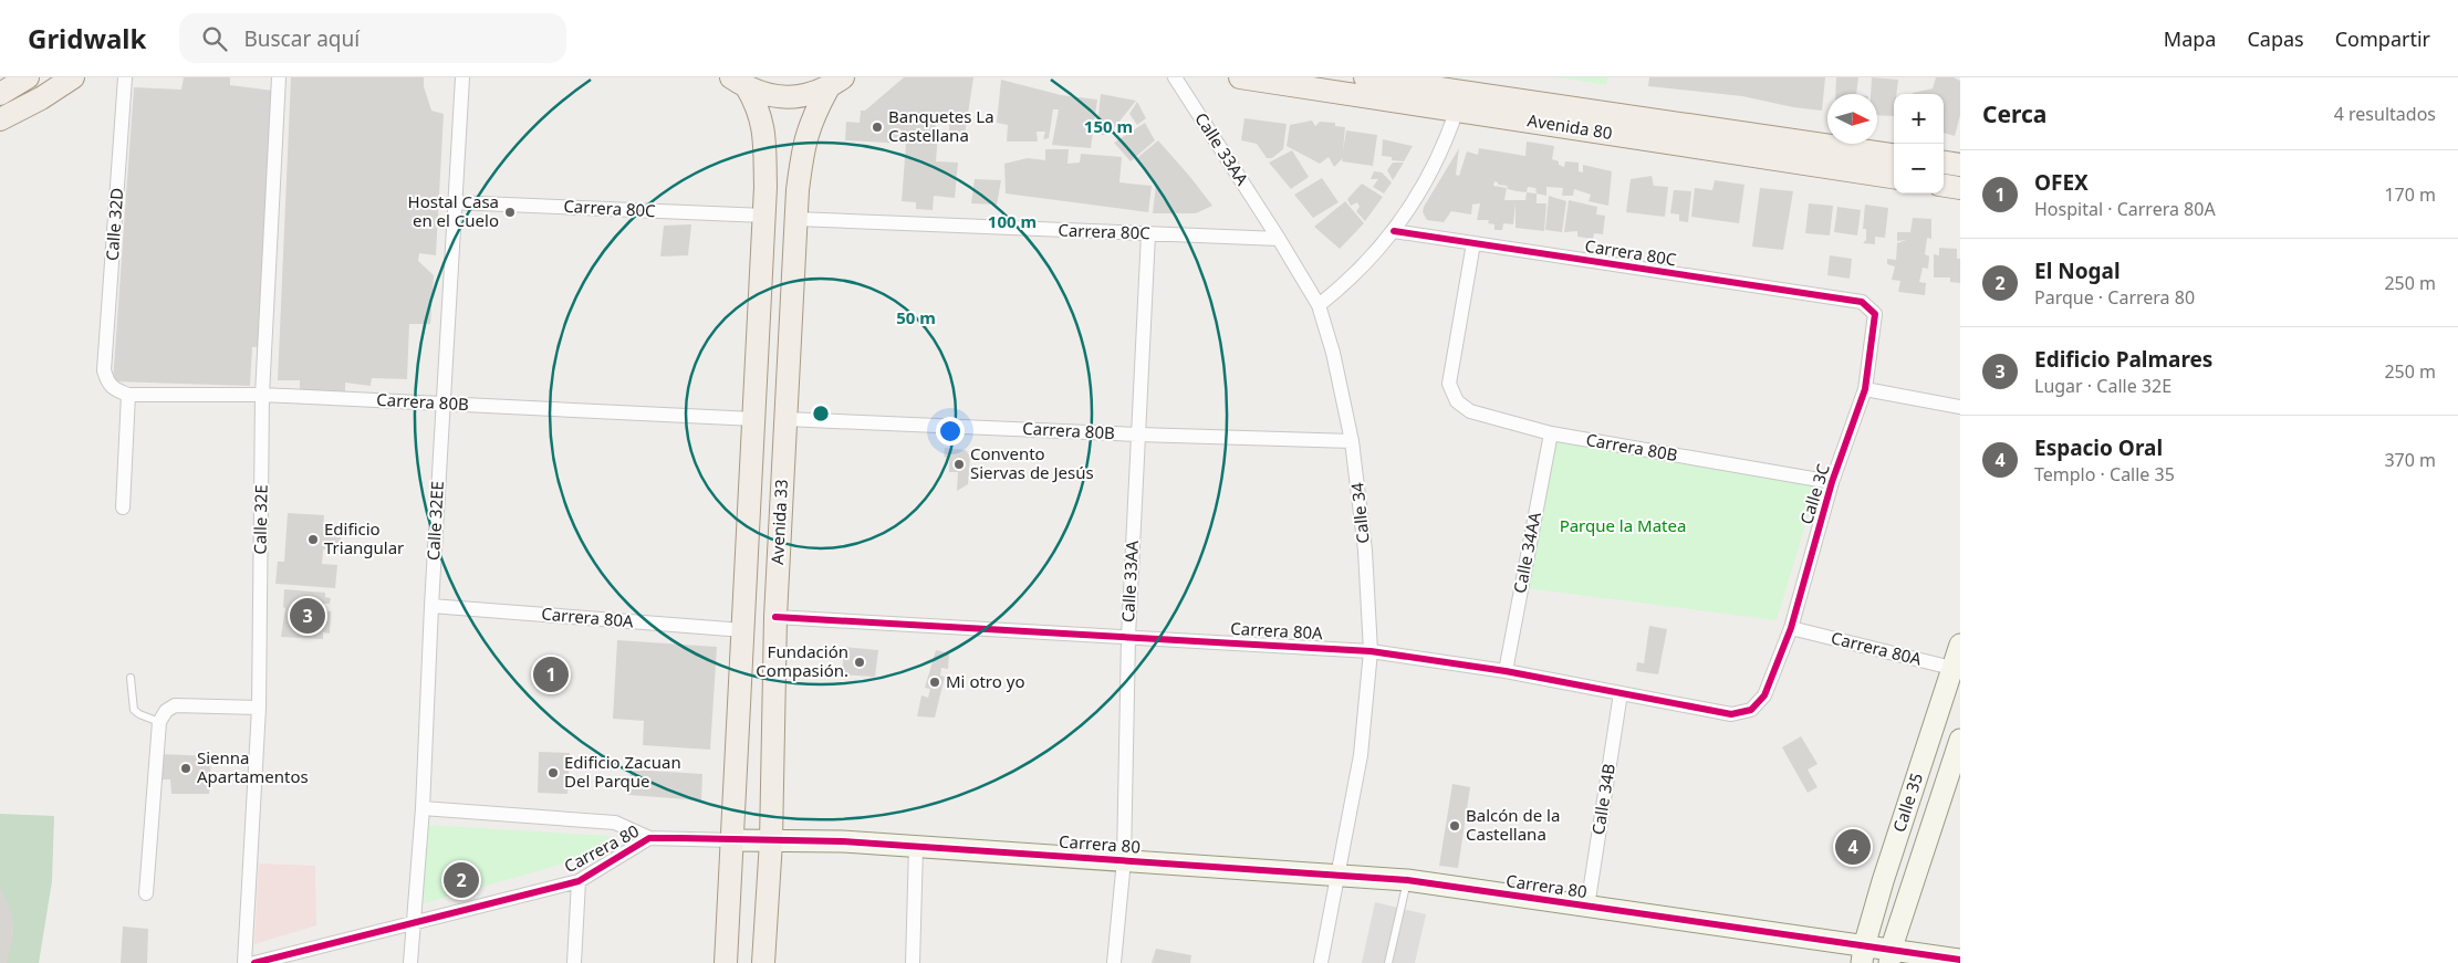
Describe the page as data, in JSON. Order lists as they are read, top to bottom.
{
  "streets": {
    "main road": ["Avenida 80", "Avenida 33"],
    "street": [
      "Calle 33AA",
      "Carrera 80C",
      "Calle 32D",
      "Carrera 80B",
      "Calle 3C",
      "Calle 34",
      "Calle 32E",
      "Calle 32EE",
      "Calle 34AA",
      "Carrera 80A",
      "Calle 34B",
      "Calle 35",
      "Carrera 80"
    ]
  },
  "crossings": [
    ["Calle 33AA", "Carrera 80C"],
    ["Calle 33AA", "Carrera 80B"],
    ["Calle 33AA", "Calle 34"],
    ["Calle 33AA", "Carrera 80A"],
    ["Calle 33AA", "Carrera 80"],
    ["Carrera 80C", "Carrera 80B"],
    ["Carrera 80C", "Calle 3C"],
    ["Carrera 80C", "Calle 32EE"],
    ["Carrera 80C", "Avenida 33"],
    ["Calle 32D", "Carrera 80B"],
    ["Carrera 80B", "Calle 3C"],
    ["Carrera 80B", "Calle 34"],
    ["Carrera 80B", "Calle 32E"],
    ["Carrera 80B", "Calle 32EE"],
    ["Carrera 80B", "Avenida 33"],
    ["Carrera 80B", "Calle 34AA"],
    ["Calle 3C", "Carrera 80A"],
    ["Calle 34", "Carrera 80A"],
    ["Calle 34", "Carrera 80"],
    ["Calle 32EE", "Carrera 80A"],
    ["Calle 32EE", "Carrera 80"],
    ["Avenida 33", "Carrera 80A"],
    ["Avenida 33", "Carrera 80"],
    ["Calle 34AA", "Carrera 80A"],
    ["Carrera 80A", "Calle 34B"],
    ["Carrera 80A", "Calle 35"],
    ["Calle 34B", "Carrera 80"],
    ["Calle 35", "Carrera 80"]
  ],
  "parks": ["Parque la Matea"],
  "places": [
    "Banquetes La Castellana",
    "Hostal Casa en el Cuelo",
    "Convento Siervas de Jesús",
    "Edificio Triangular",
    "Fundación Compasión.",
    "Mi otro yo",
    "Sienna Apartamentos",
    "Edificio Zacuan Del Parque",
    "Balcón de la Castellana"
  ],
  "north": "right",
  "page": {
    "header": "Gridwalk",
    "search": "Buscar aquí",
    "nav": ["Mapa", "Capas", "Compartir"],
    "heading": ["Cerca", "4 resultados"],
    "map_buttons": ["+", "−"],
    "list": [
      {
        "mark": "1",
        "name": "OFEX",
        "note": "Hospital · Carrera 80A",
        "value": "170 m"
      },
      {
        "mark": "2",
        "name": "El Nogal",
        "note": "Parque · Carrera 80",
        "value": "250 m"
      },
      {
        "mark": "3",
        "name": "Edificio Palmares",
        "note": "Lugar · Calle 32E",
        "value": "250 m"
      },
      {
        "mark": "4",
        "name": "Espacio Oral",
        "note": "Templo · Calle 35",
        "value": "370 m"
      }
    ],
    "pins": [
      "3",
      "1",
      "4",
      "2"
    ]
  },
  "rings": ["150 m", "100 m", "50 m"]
}
